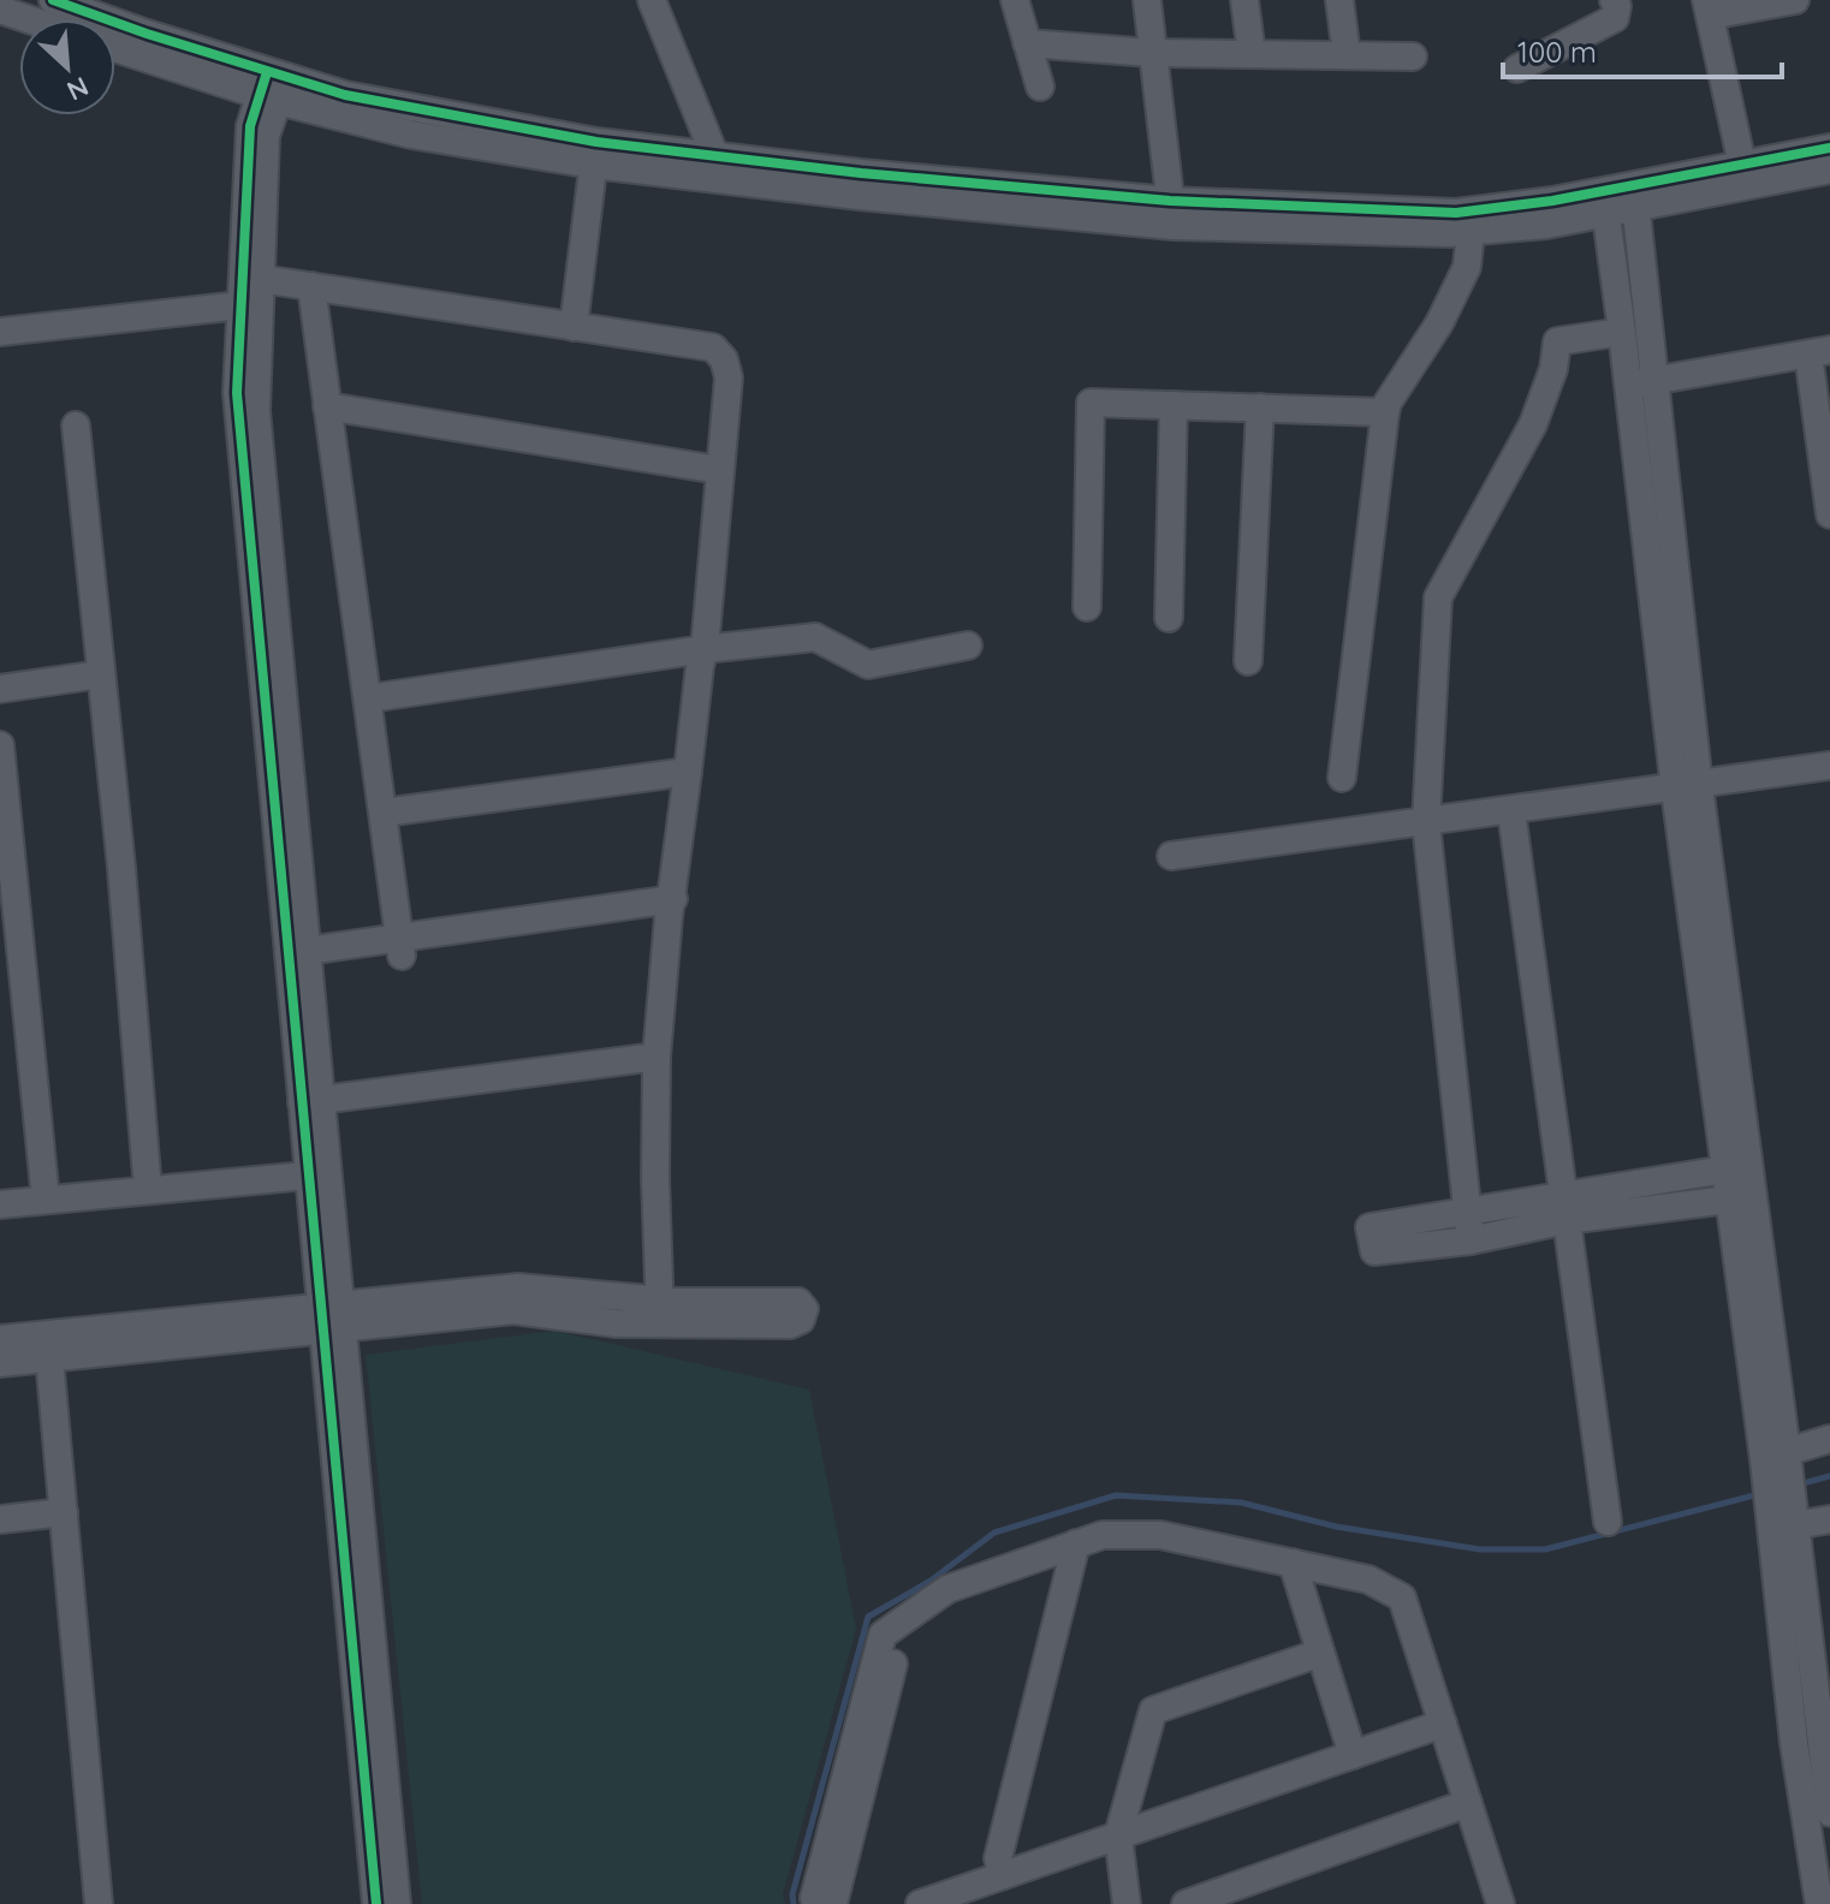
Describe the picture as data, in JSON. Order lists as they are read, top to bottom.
{
  "scale_bar": "100 m",
  "north": "bottom right"
}
